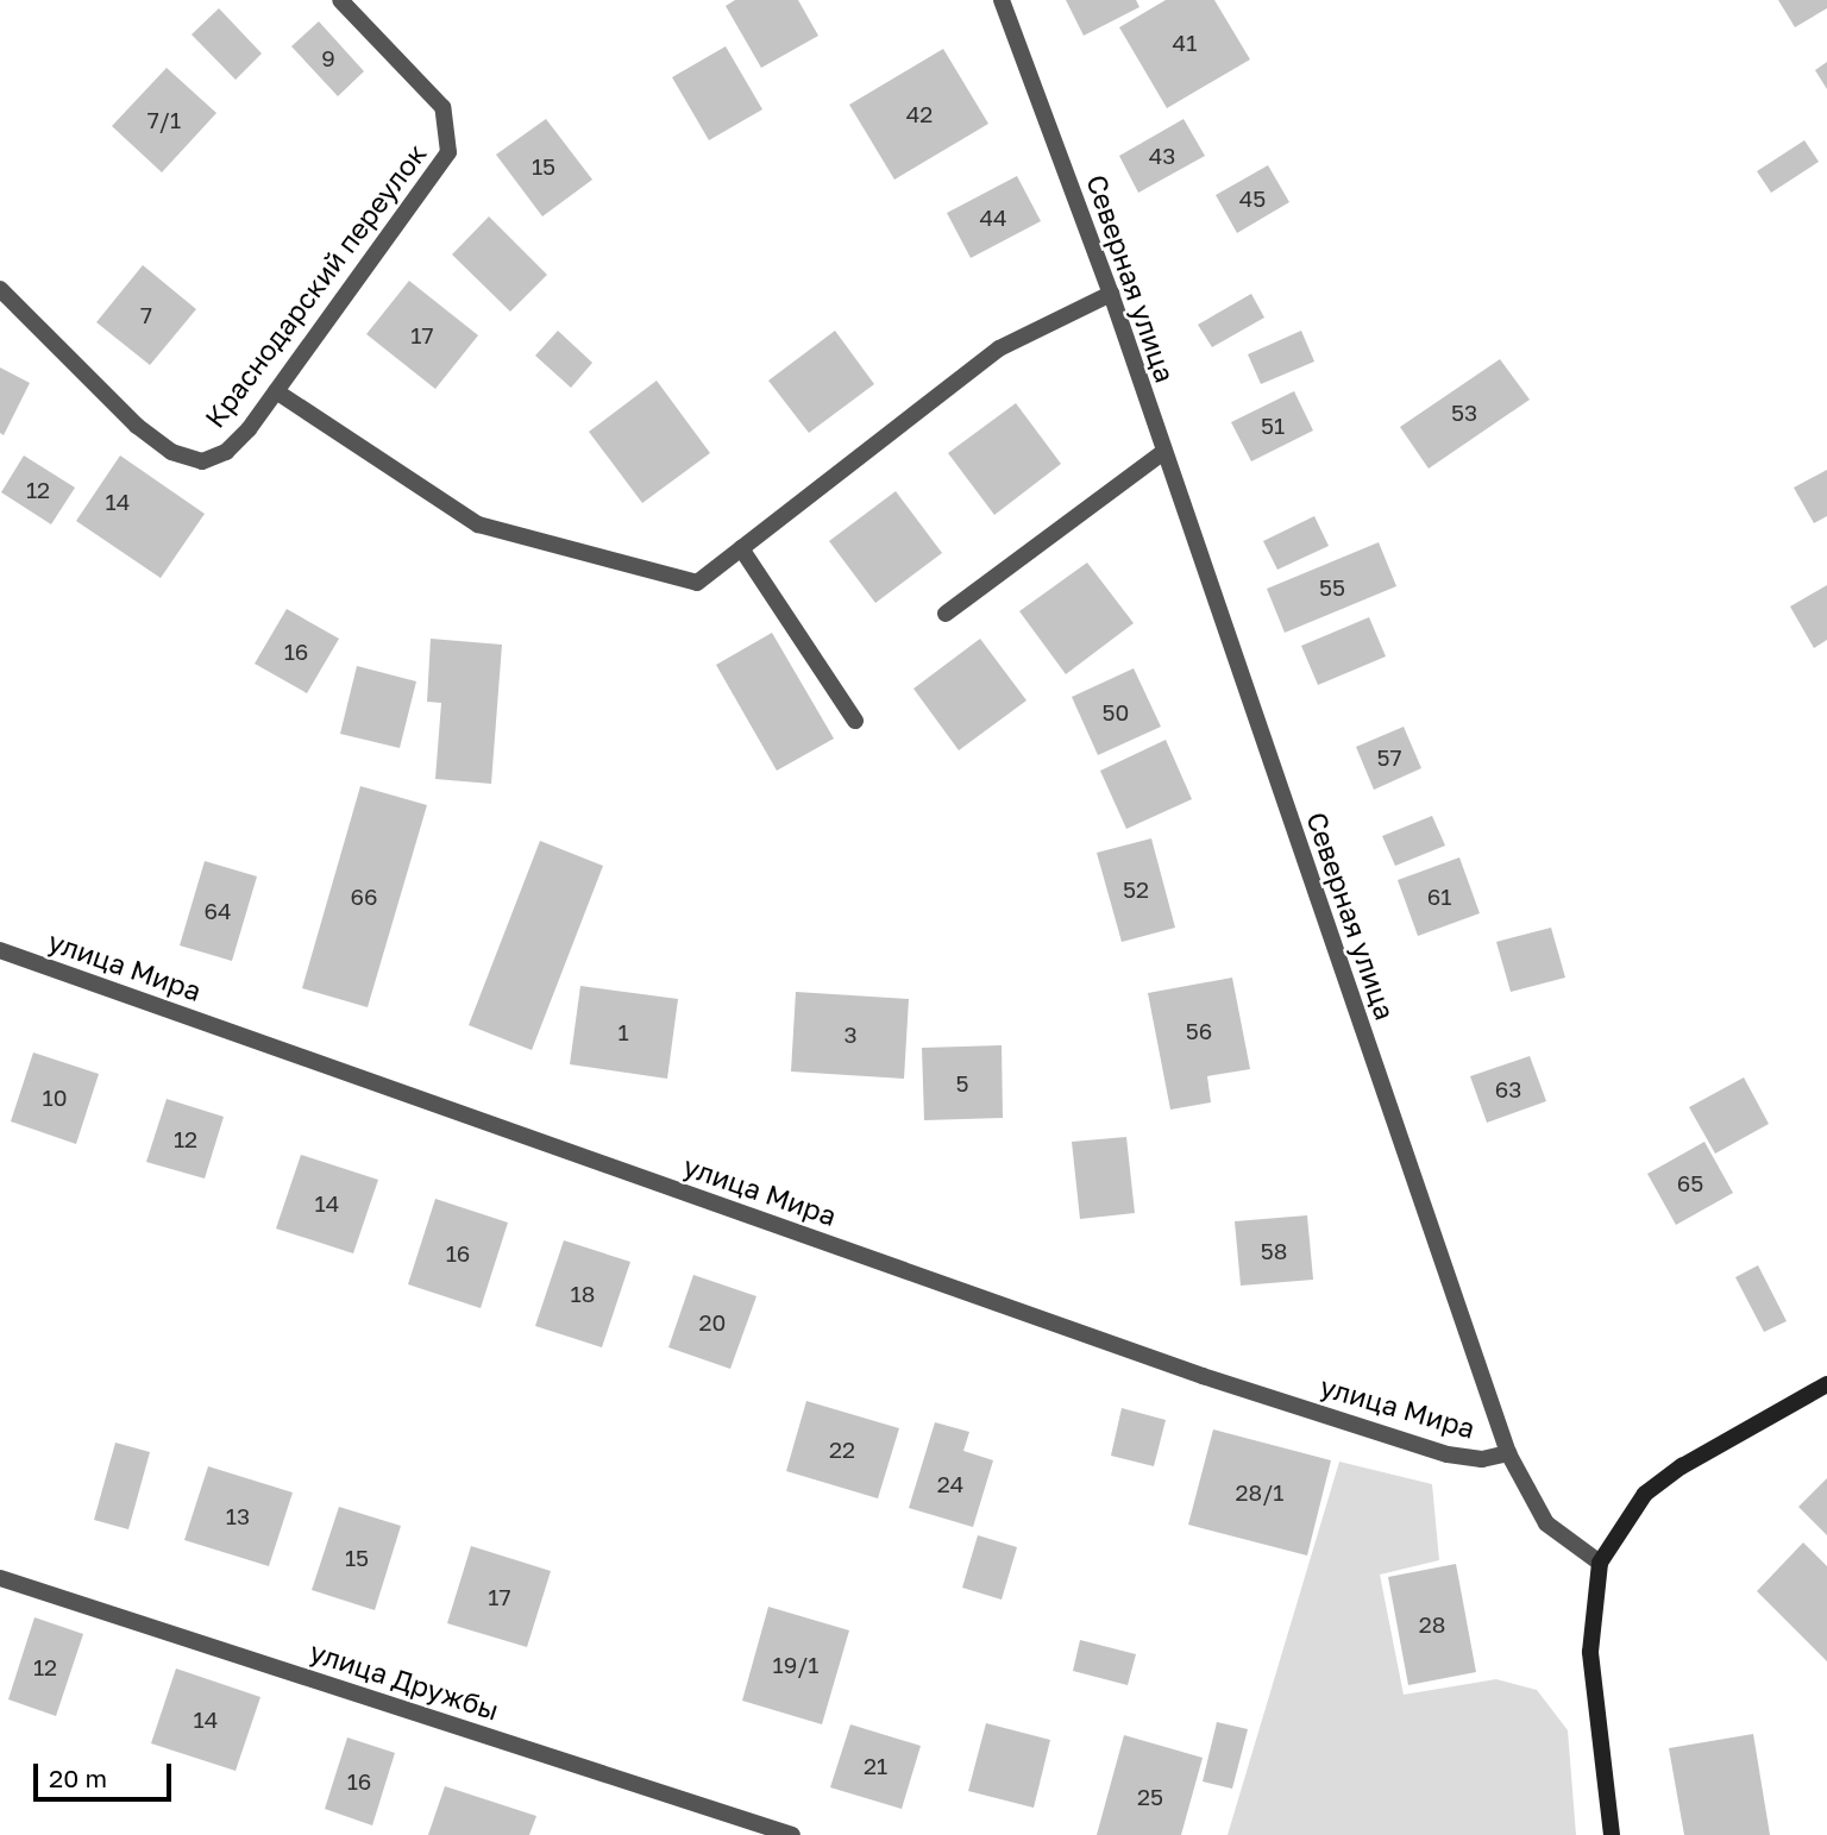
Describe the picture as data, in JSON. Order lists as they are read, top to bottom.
{
  "streets": {
    "street": [
      "Северная улица",
      "Краснодарский переулок",
      "улица Мира",
      "улица Дружбы"
    ]
  },
  "crossings": [
    ["Северная улица", "улица Мира"]
  ],
  "house_numbers": [
    "41",
    "9",
    "42",
    "7/1",
    "43",
    "15",
    "45",
    "44",
    "7",
    "17",
    "53",
    "51",
    "12",
    "14",
    "55",
    "16",
    "50",
    "57",
    "52",
    "66",
    "61",
    "64",
    "56",
    "1",
    "3",
    "5",
    "63",
    "10",
    "12",
    "65",
    "14",
    "58",
    "16",
    "18",
    "20",
    "22",
    "24",
    "28/1",
    "13",
    "15",
    "17",
    "28",
    "19/1",
    "12",
    "14",
    "21",
    "16",
    "25"
  ],
  "scale_bar": "20 m"
}
